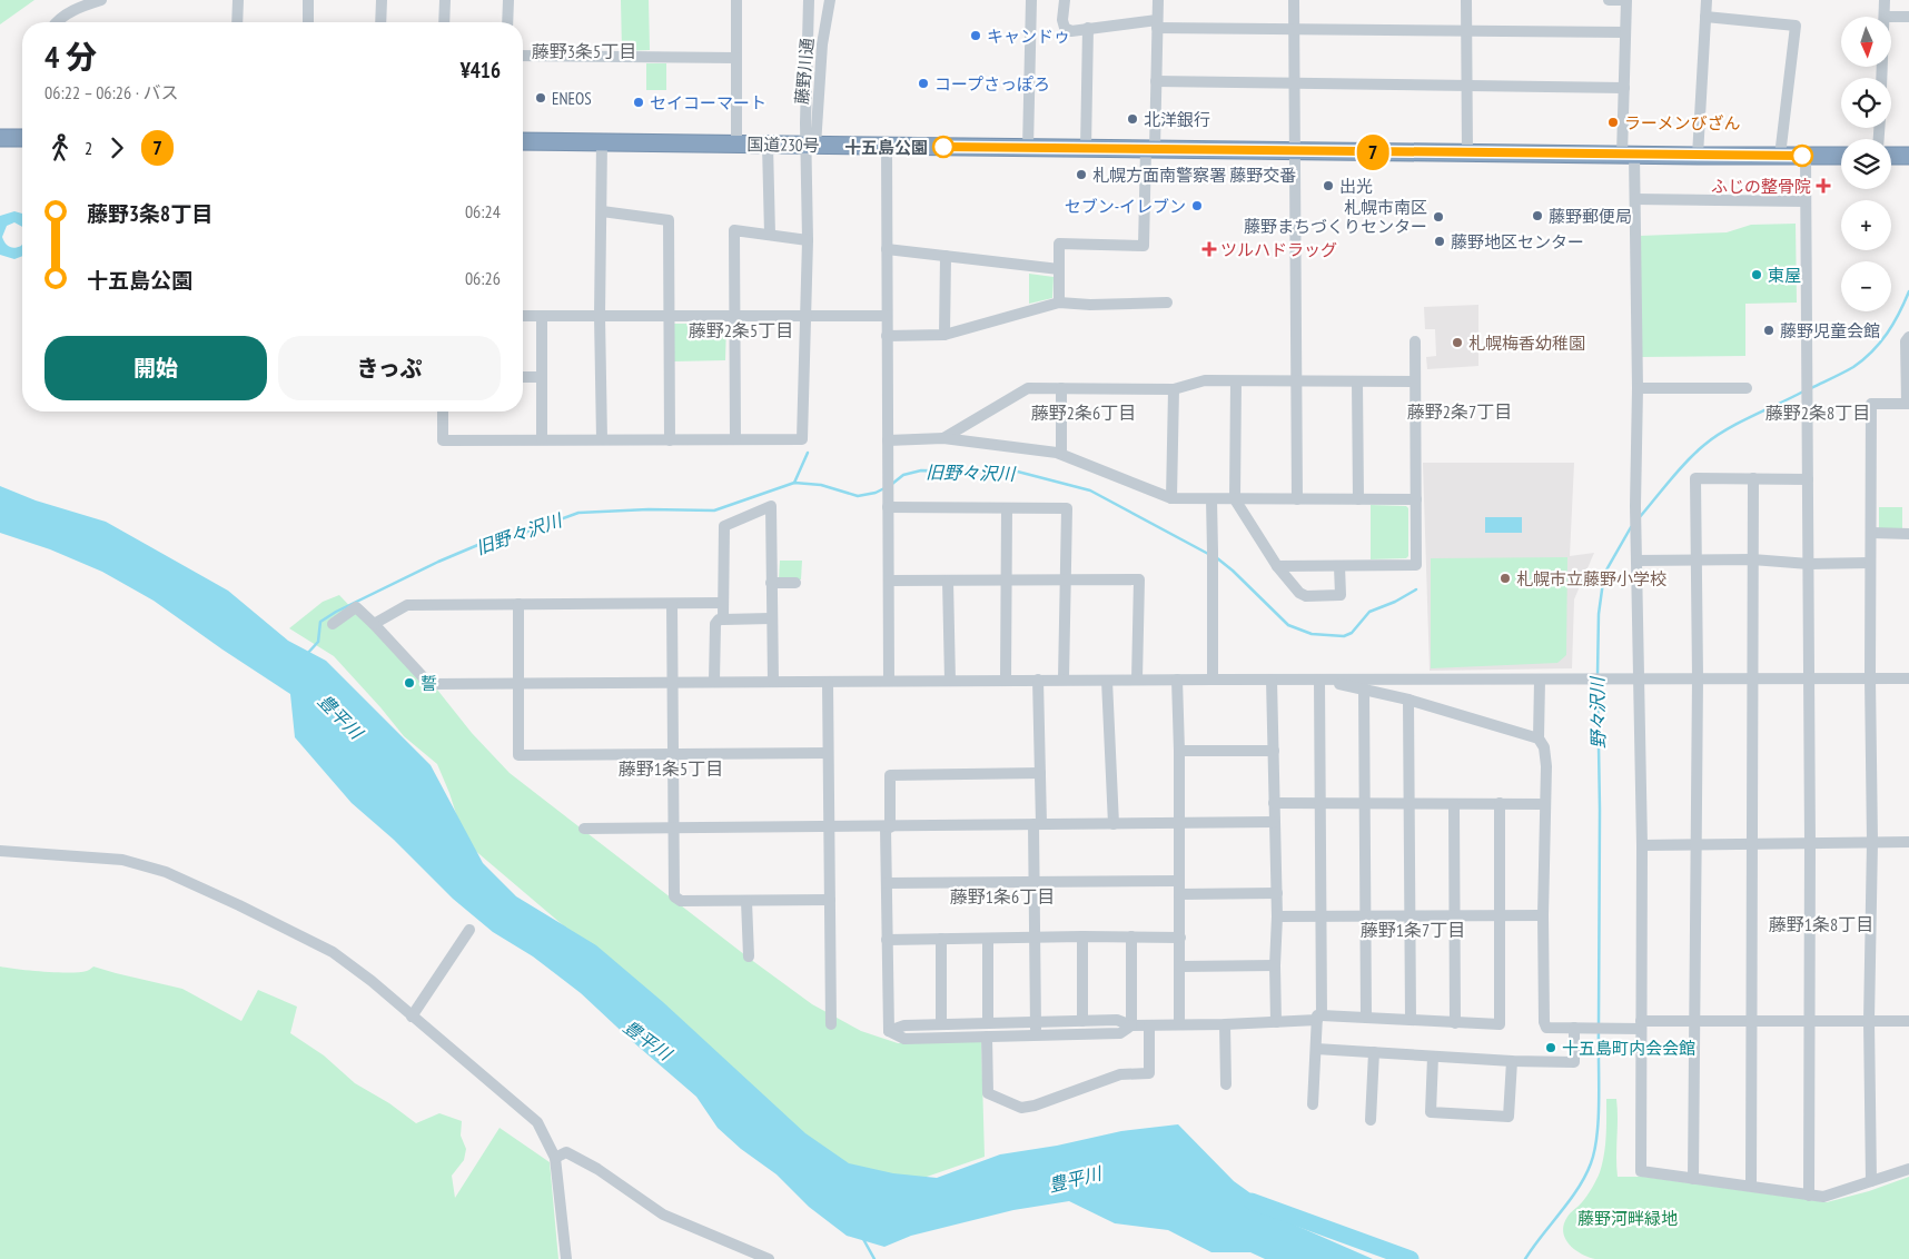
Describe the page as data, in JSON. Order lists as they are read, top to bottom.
{
  "streets": {
    "highway": ["国道230号"],
    "street": ["藤野川通"]
  },
  "crossings": [
    ["藤野川通", "国道230号"]
  ],
  "districts": [
    "藤野3条5丁目",
    "藤野2条5丁目",
    "藤野2条7丁目",
    "藤野2条6丁目",
    "藤野2条8丁目",
    "藤野1条5丁目",
    "藤野1条6丁目",
    "藤野1条8丁目",
    "藤野1条7丁目"
  ],
  "water": ["旧野々沢川", "野々沢川", "豊平川"],
  "parks": ["藤野河畔緑地"],
  "places": {
    "other": [
      "キャンドゥ",
      "コープさっぽろ",
      "ENEOS",
      "セイコーマート",
      "北洋銀行",
      "ラーメンびざん",
      "十五島公園",
      "札幌方面南警察署 藤野交番",
      "出光",
      "セブン-イレブン",
      "藤野郵便局",
      "札幌市南区 藤野まちづくりセンター",
      "藤野地区センター",
      "東屋",
      "藤野児童会館",
      "札幌梅香幼稚園",
      "札幌市立藤野小学校",
      "誓",
      "十五島町内会会館"
    ],
    "health": ["ふじの整骨院", "ツルハドラッグ"]
  },
  "lines": ["bus line 7"],
  "north": "bottom",
  "page": {
    "on_map": "7",
    "map_buttons": ["+", "−"],
    "heading": ["4 分", "06:22 – 06:26 · バス", "¥416"],
    "legs": ["2", "7"],
    "list": [
      {
        "name": "藤野3条8丁目",
        "value": "06:24"
      },
      {
        "name": "十五島公園",
        "value": "06:26"
      }
    ],
    "buttons": ["開始", "きっぷ"]
  }
}
